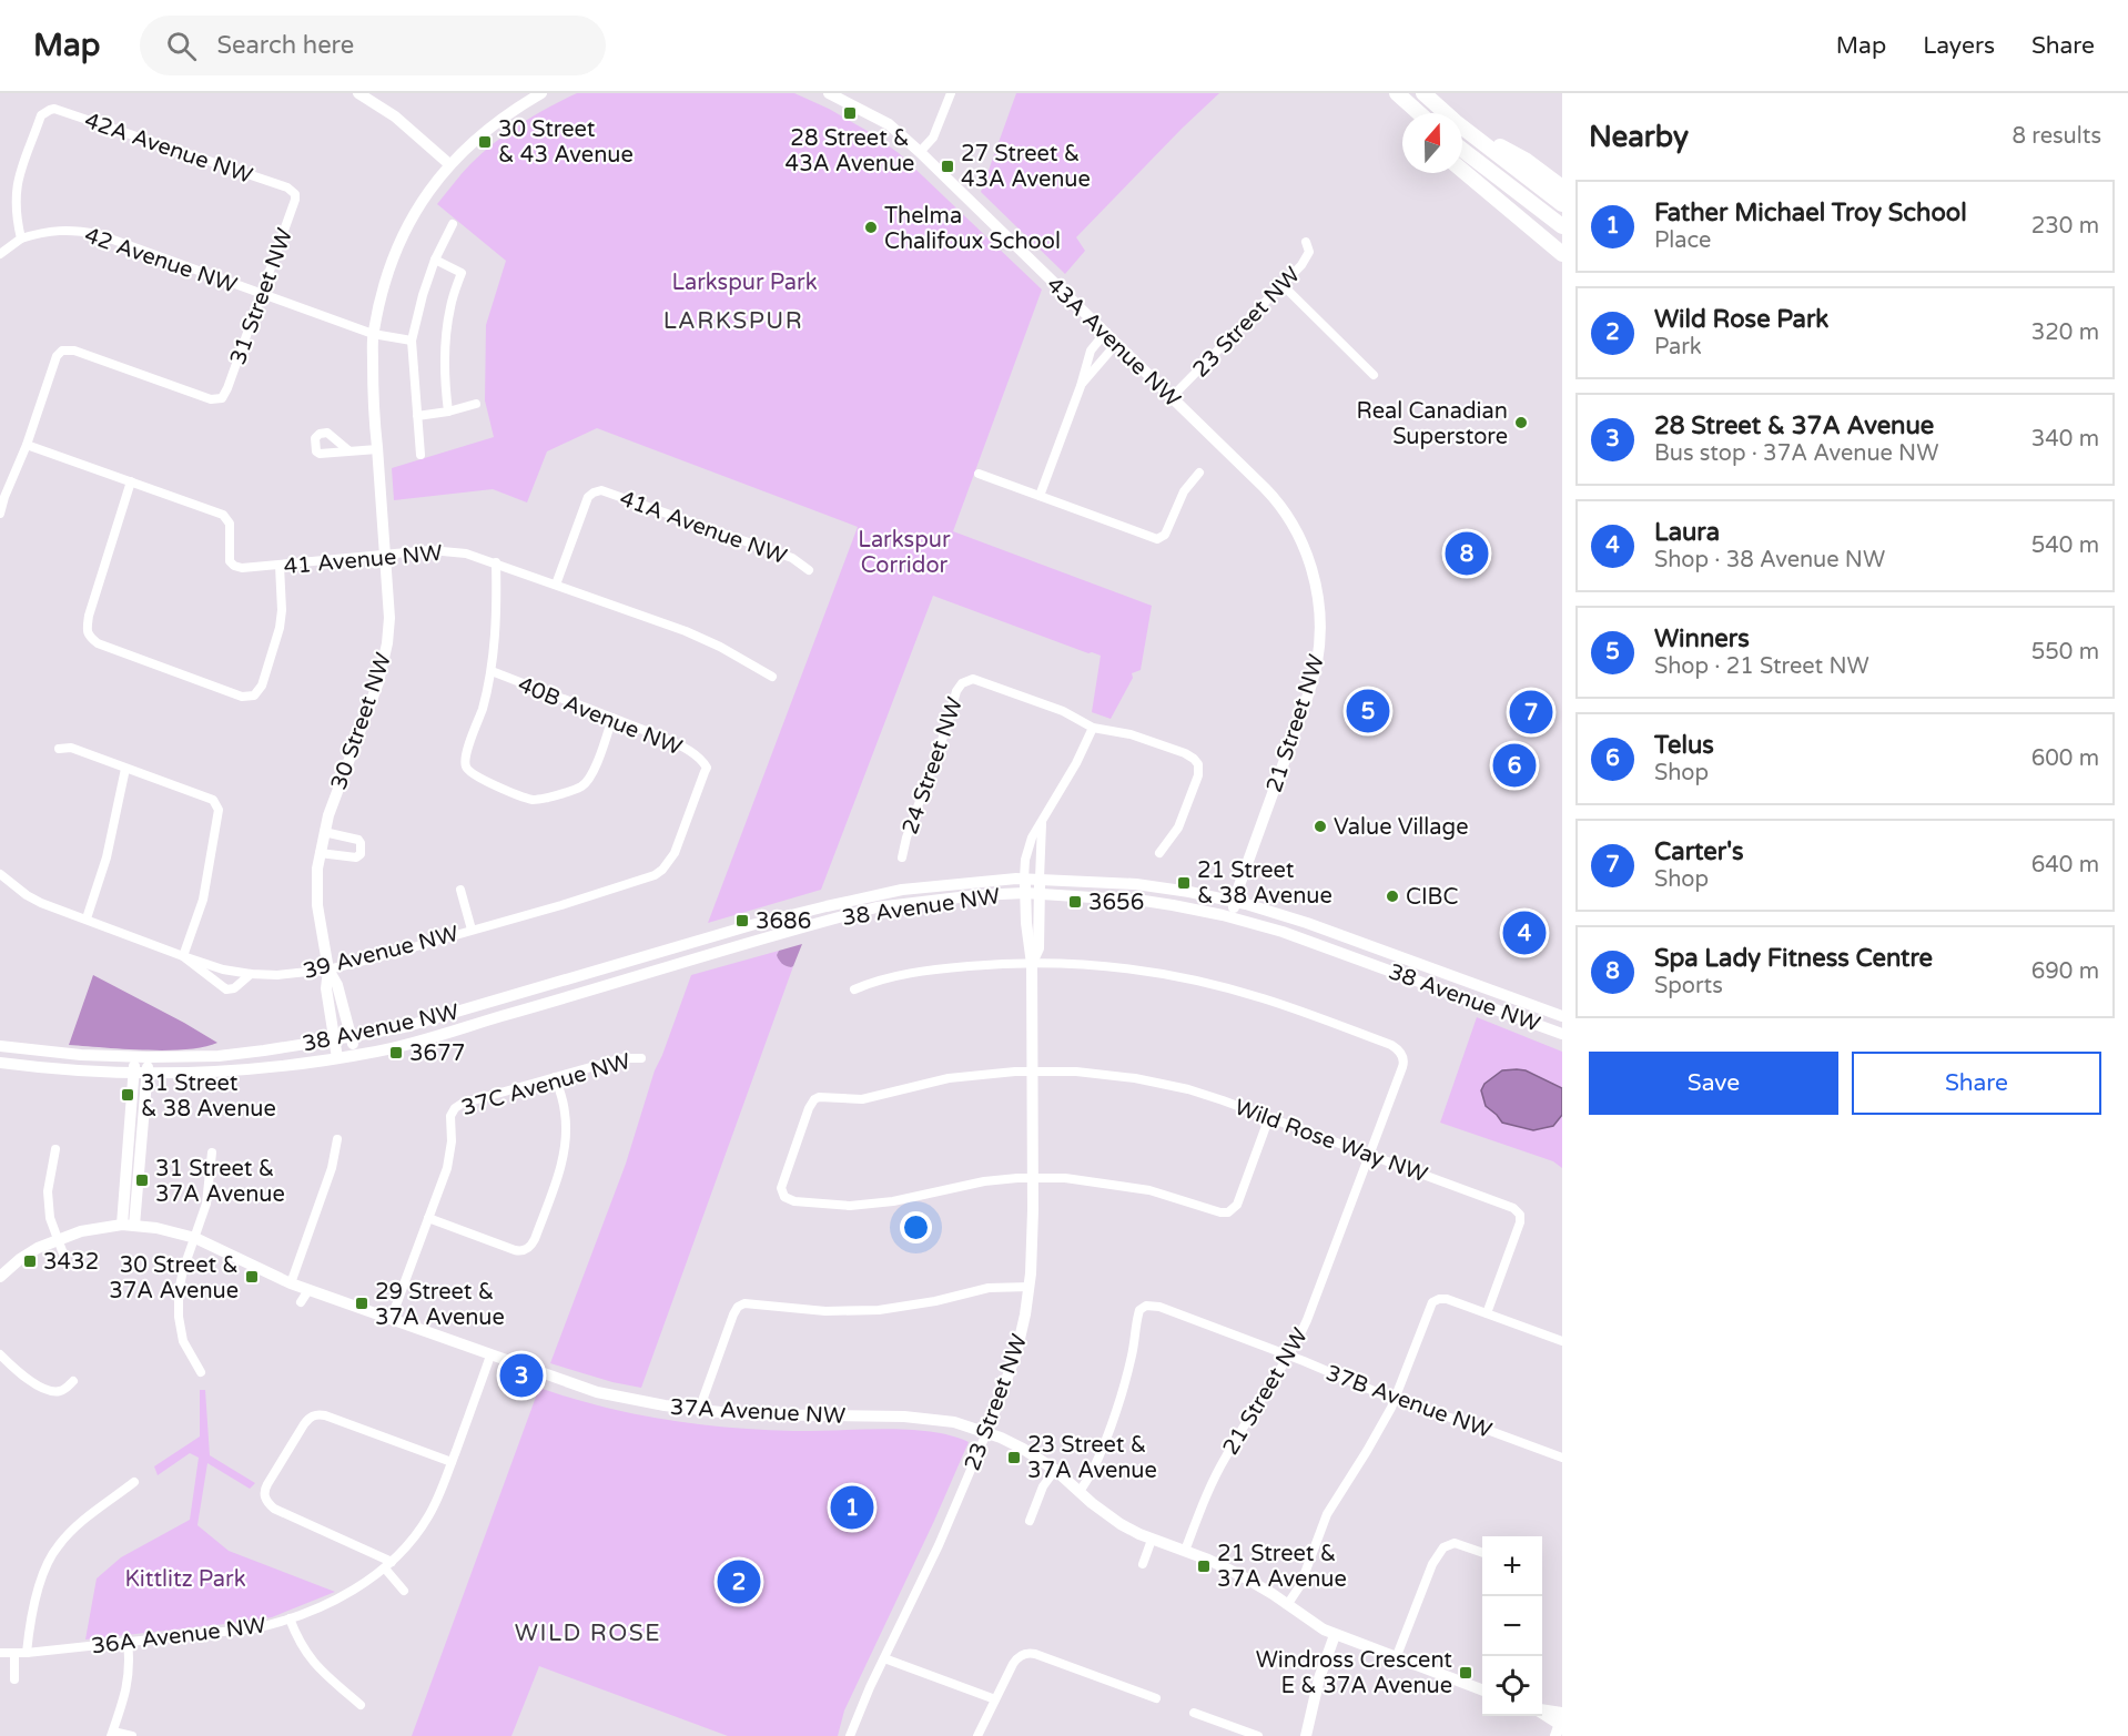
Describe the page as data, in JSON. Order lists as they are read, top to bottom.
{
  "streets": {
    "street": [
      "42A Avenue NW",
      "42 Avenue NW",
      "31 Street NW",
      "23 Street NW",
      "43A Avenue NW",
      "41A Avenue NW",
      "41 Avenue NW",
      "40B Avenue NW",
      "30 Street NW",
      "21 Street NW",
      "24 Street NW",
      "38 Avenue NW",
      "39 Avenue NW",
      "37C Avenue NW",
      "Wild Rose Way NW",
      "37B Avenue NW",
      "37A Avenue NW",
      "36A Avenue NW"
    ]
  },
  "crossings": [
    ["42A Avenue NW", "42 Avenue NW"],
    ["42A Avenue NW", "31 Street NW"],
    ["42 Avenue NW", "31 Street NW"],
    ["42 Avenue NW", "30 Street NW"],
    ["31 Street NW", "41 Avenue NW"],
    ["23 Street NW", "43A Avenue NW"],
    ["23 Street NW", "21 Street NW"],
    ["23 Street NW", "24 Street NW"],
    ["23 Street NW", "38 Avenue NW"],
    ["23 Street NW", "Wild Rose Way NW"],
    ["23 Street NW", "37A Avenue NW"],
    ["43A Avenue NW", "21 Street NW"],
    ["41A Avenue NW", "41 Avenue NW"],
    ["41 Avenue NW", "30 Street NW"],
    ["40B Avenue NW", "39 Avenue NW"],
    ["30 Street NW", "38 Avenue NW"],
    ["30 Street NW", "39 Avenue NW"],
    ["21 Street NW", "38 Avenue NW"],
    ["21 Street NW", "Wild Rose Way NW"],
    ["21 Street NW", "37B Avenue NW"],
    ["21 Street NW", "37A Avenue NW"],
    ["37B Avenue NW", "37A Avenue NW"],
    ["37A Avenue NW", "36A Avenue NW"]
  ],
  "districts": ["LARKSPUR", "WILD ROSE"],
  "parks": ["Larkspur Park", "Larkspur Corridor", "Kittlitz Park"],
  "places": {
    "transit": [
      "28 Street & 43A Avenue",
      "30 Street & 43 Avenue",
      "27 Street & 43A Avenue",
      "21 Street & 38 Avenue",
      "3656",
      "3686",
      "3677",
      "31 Street & 38 Avenue",
      "31 Street & 37A Avenue",
      "3432",
      "30 Street & 37A Avenue",
      "29 Street & 37A Avenue",
      "23 Street & 37A Avenue",
      "21 Street & 37A Avenue",
      "Windross Crescent E & 37A Avenue"
    ],
    "other": [
      "Thelma Chalifoux School",
      "Real Canadian Superstore",
      "Value Village",
      "CIBC"
    ]
  },
  "north": "top",
  "page": {
    "header": "Map",
    "search": "Search here",
    "nav": ["Map", "Layers", "Share"],
    "heading": ["Nearby", "8 results"],
    "list": [
      {
        "mark": "1",
        "name": "Father Michael Troy School",
        "note": "Place",
        "value": "230 m"
      },
      {
        "mark": "2",
        "name": "Wild Rose Park",
        "note": "Park",
        "value": "320 m"
      },
      {
        "mark": "3",
        "name": "28 Street & 37A Avenue",
        "note": "Bus stop · 37A Avenue NW",
        "value": "340 m"
      },
      {
        "mark": "4",
        "name": "Laura",
        "note": "Shop · 38 Avenue NW",
        "value": "540 m"
      },
      {
        "mark": "5",
        "name": "Winners",
        "note": "Shop · 21 Street NW",
        "value": "550 m"
      },
      {
        "mark": "6",
        "name": "Telus",
        "note": "Shop",
        "value": "600 m"
      },
      {
        "mark": "7",
        "name": "Carter's",
        "note": "Shop",
        "value": "640 m"
      },
      {
        "mark": "8",
        "name": "Spa Lady Fitness Centre",
        "note": "Sports",
        "value": "690 m"
      }
    ],
    "pins": [
      "8",
      "5",
      "7",
      "6",
      "4",
      "3",
      "1",
      "2"
    ],
    "buttons": ["Save", "Share"],
    "map_buttons": ["+", "−"]
  }
}
